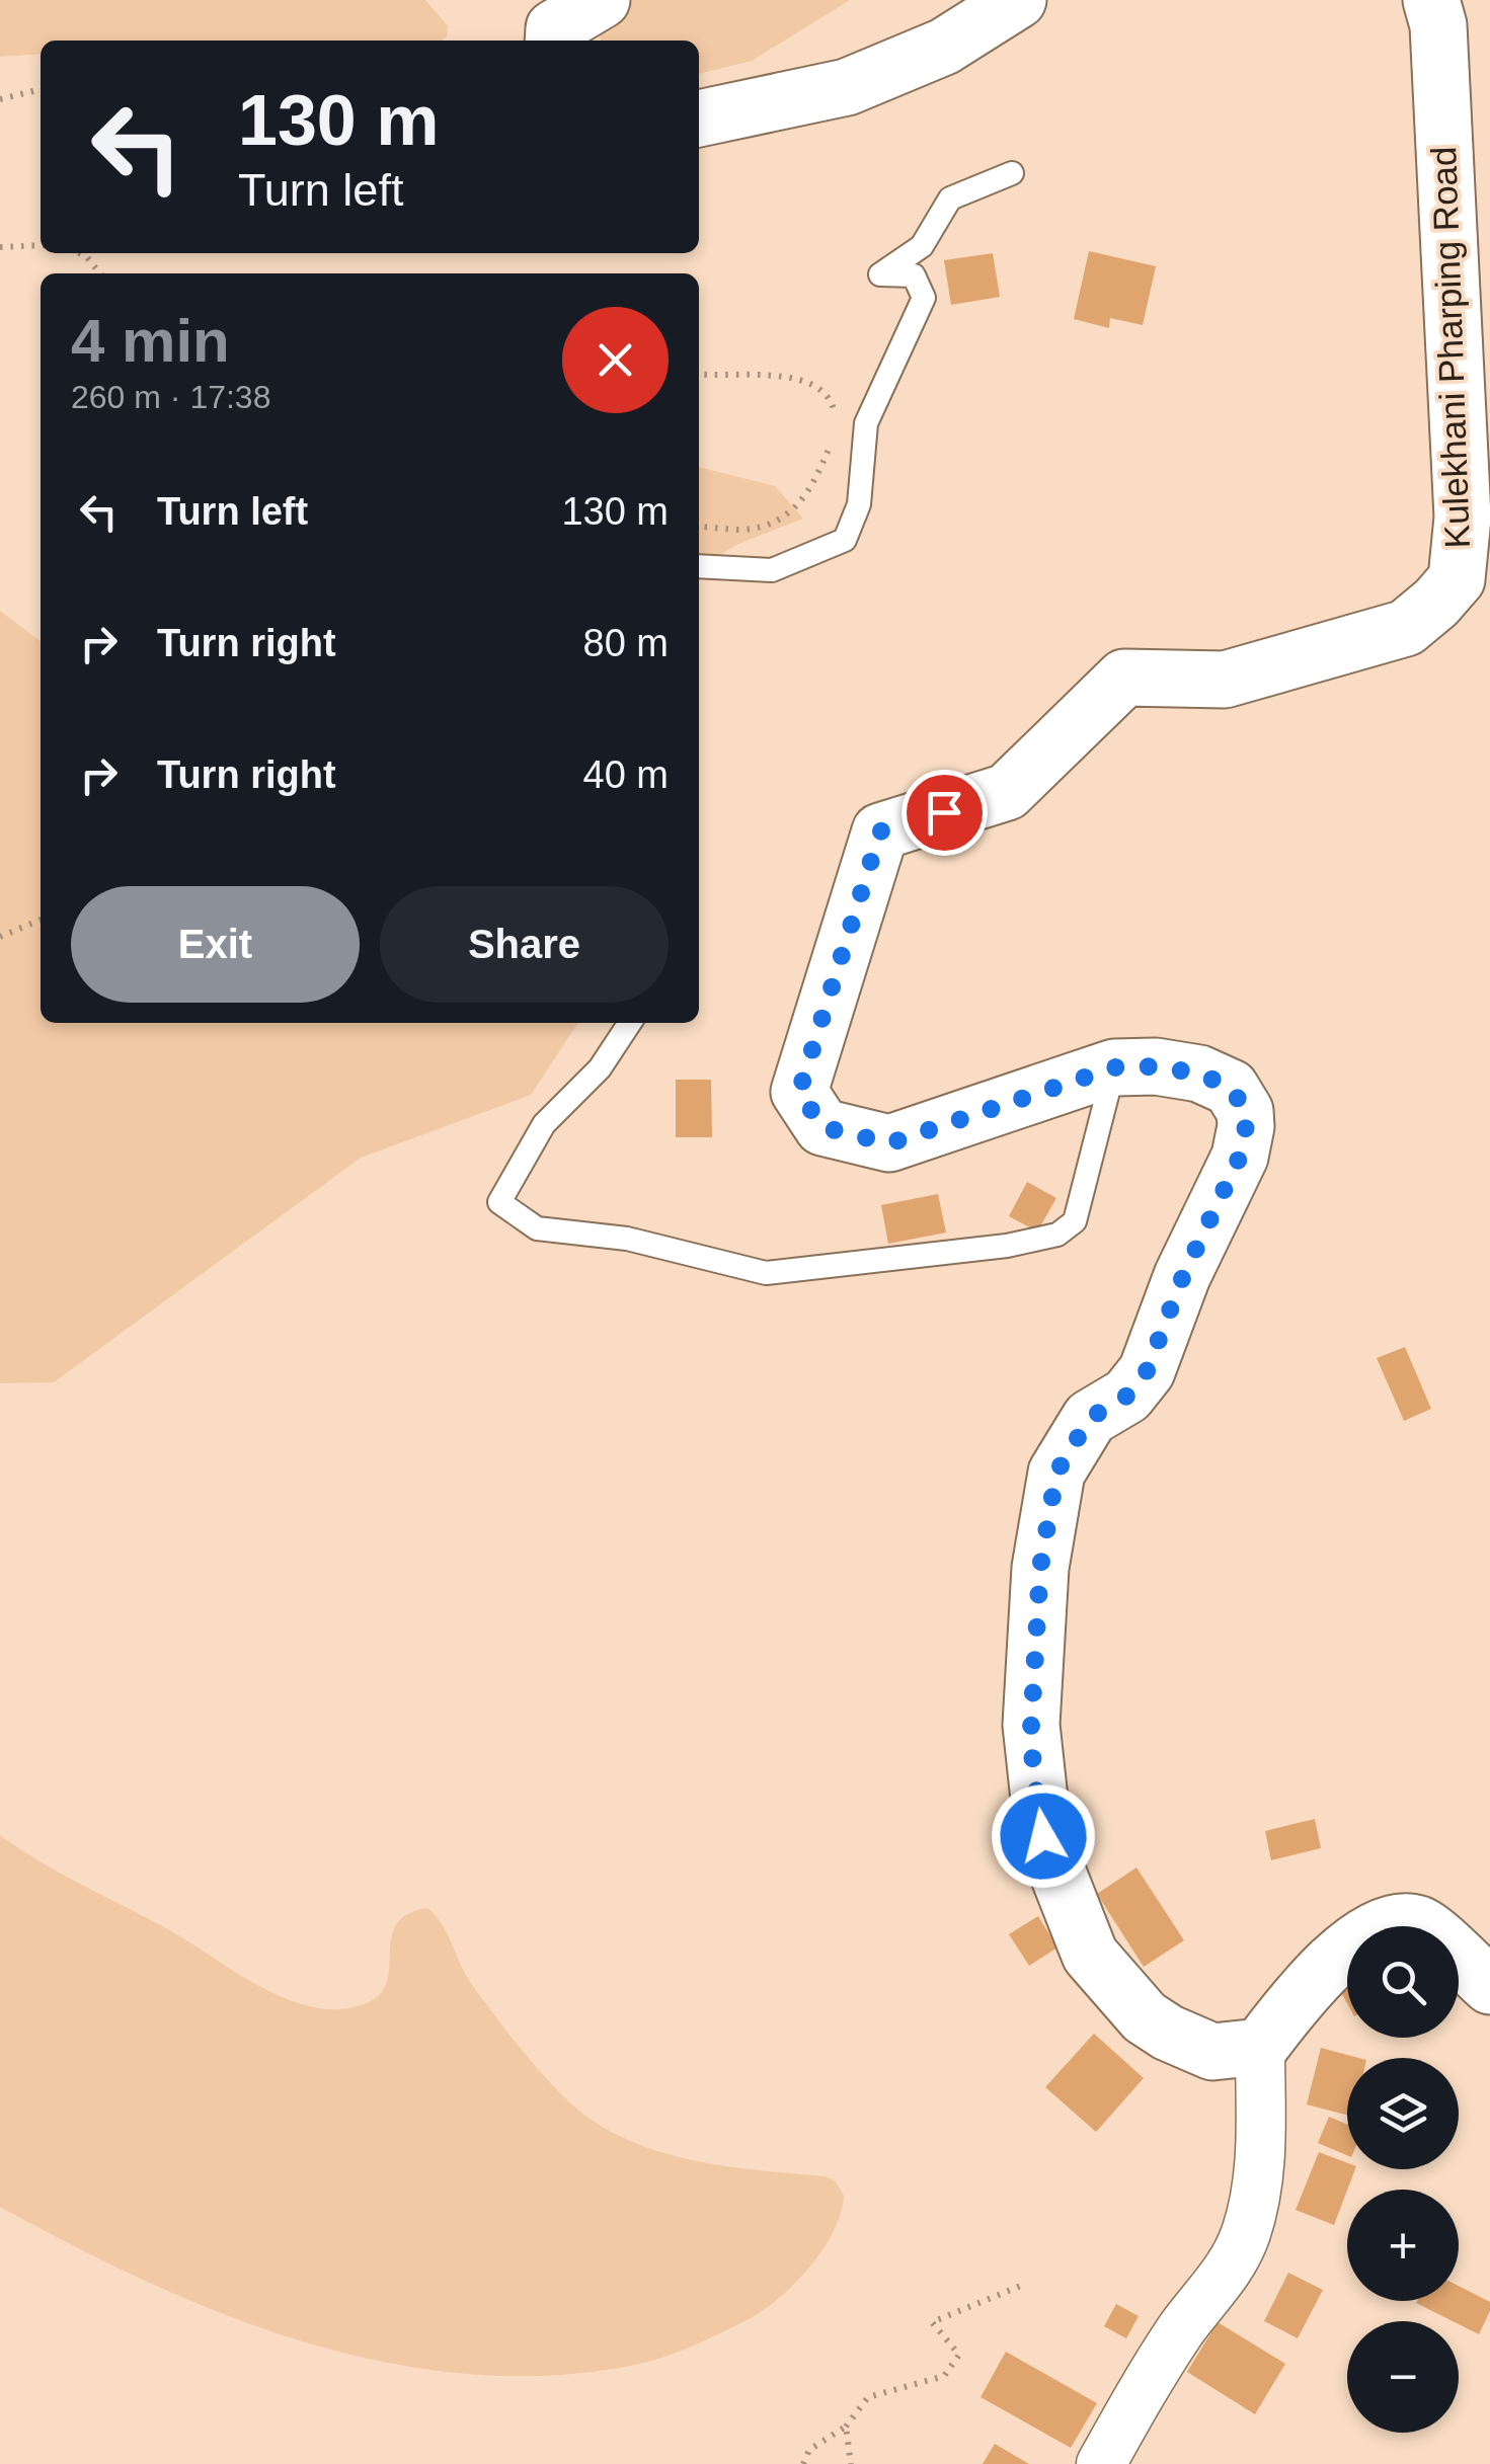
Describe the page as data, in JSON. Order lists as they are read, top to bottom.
{
  "streets": {
    "main road": ["Kulekhani Pharping Road"]
  },
  "page": {
    "turn": ["130 m", "Turn left"],
    "heading": ["4 min", "260 m · 17:38"],
    "list": [
      {
        "name": "Turn left",
        "value": "130 m"
      },
      {
        "name": "Turn right",
        "value": "80 m"
      },
      {
        "name": "Turn right",
        "value": "40 m"
      }
    ],
    "buttons": ["Exit", "Share"],
    "map_buttons": ["+", "−"]
  }
}
